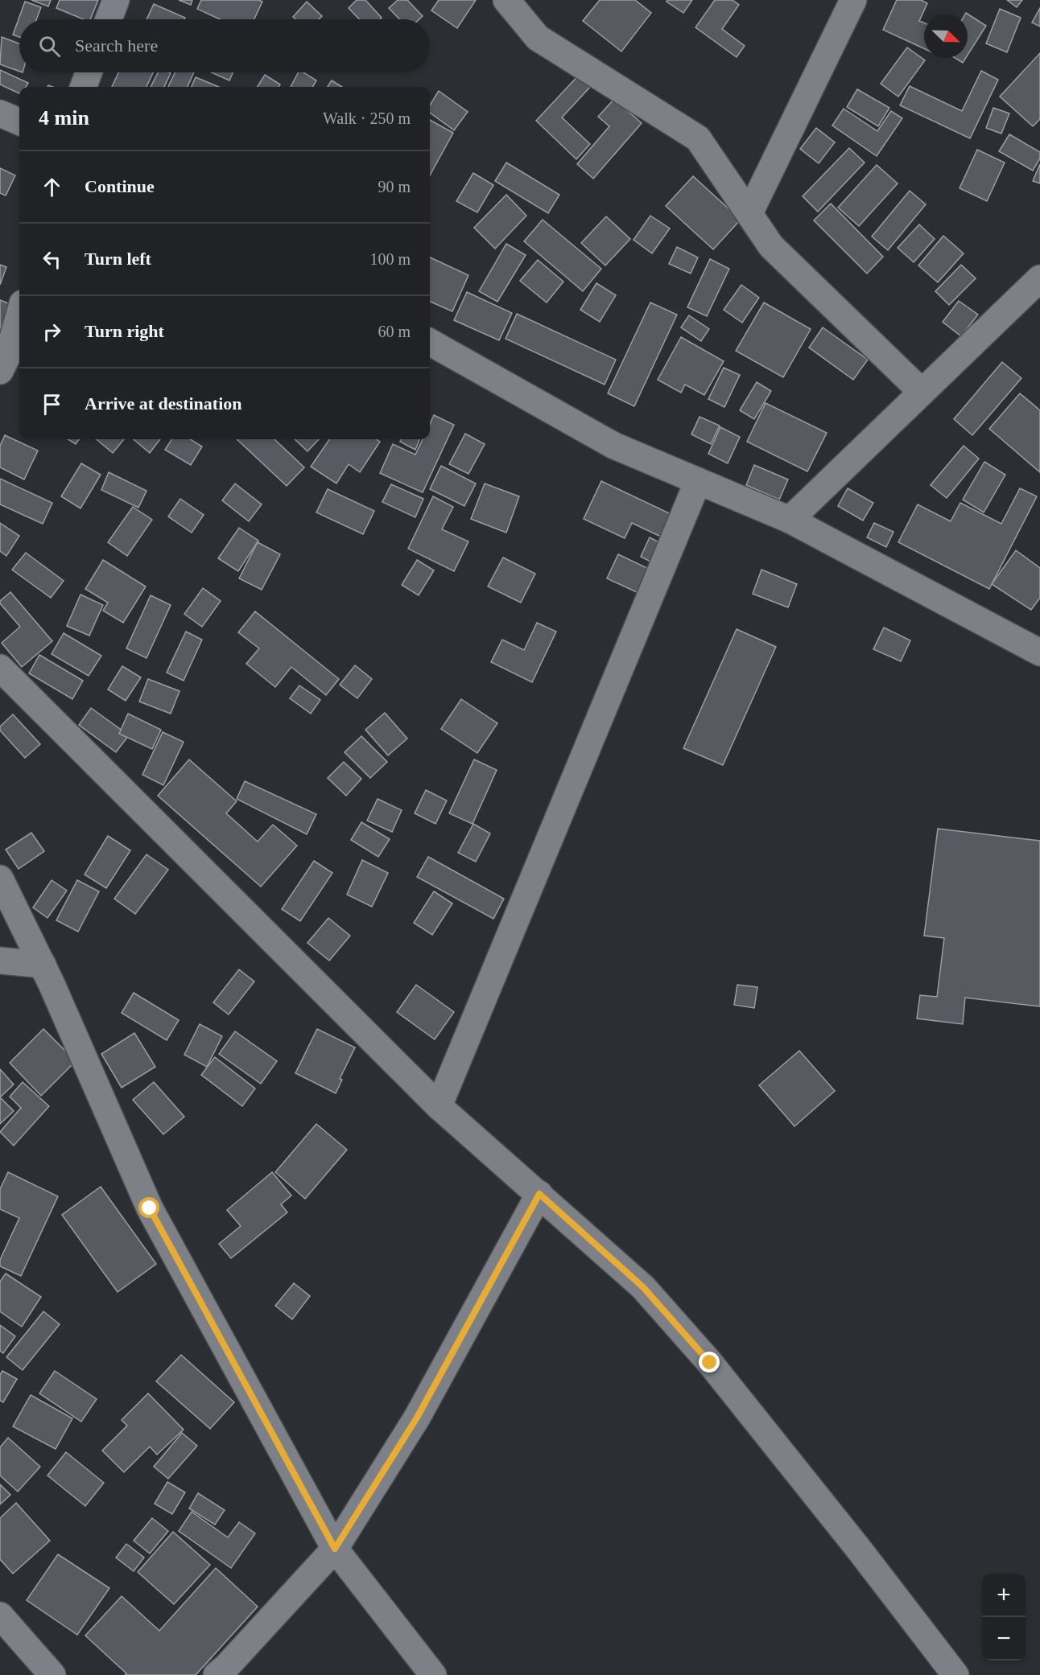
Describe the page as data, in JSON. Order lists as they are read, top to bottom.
{
  "north": "bottom right",
  "page": {
    "search": "Search here",
    "heading": ["4 min", "Walk · 250 m"],
    "list": [
      ["Continue", "90 m"],
      ["Turn left", "100 m"],
      ["Turn right", "60 m"],
      "Arrive at destination"
    ],
    "map_buttons": ["+", "−"]
  }
}
